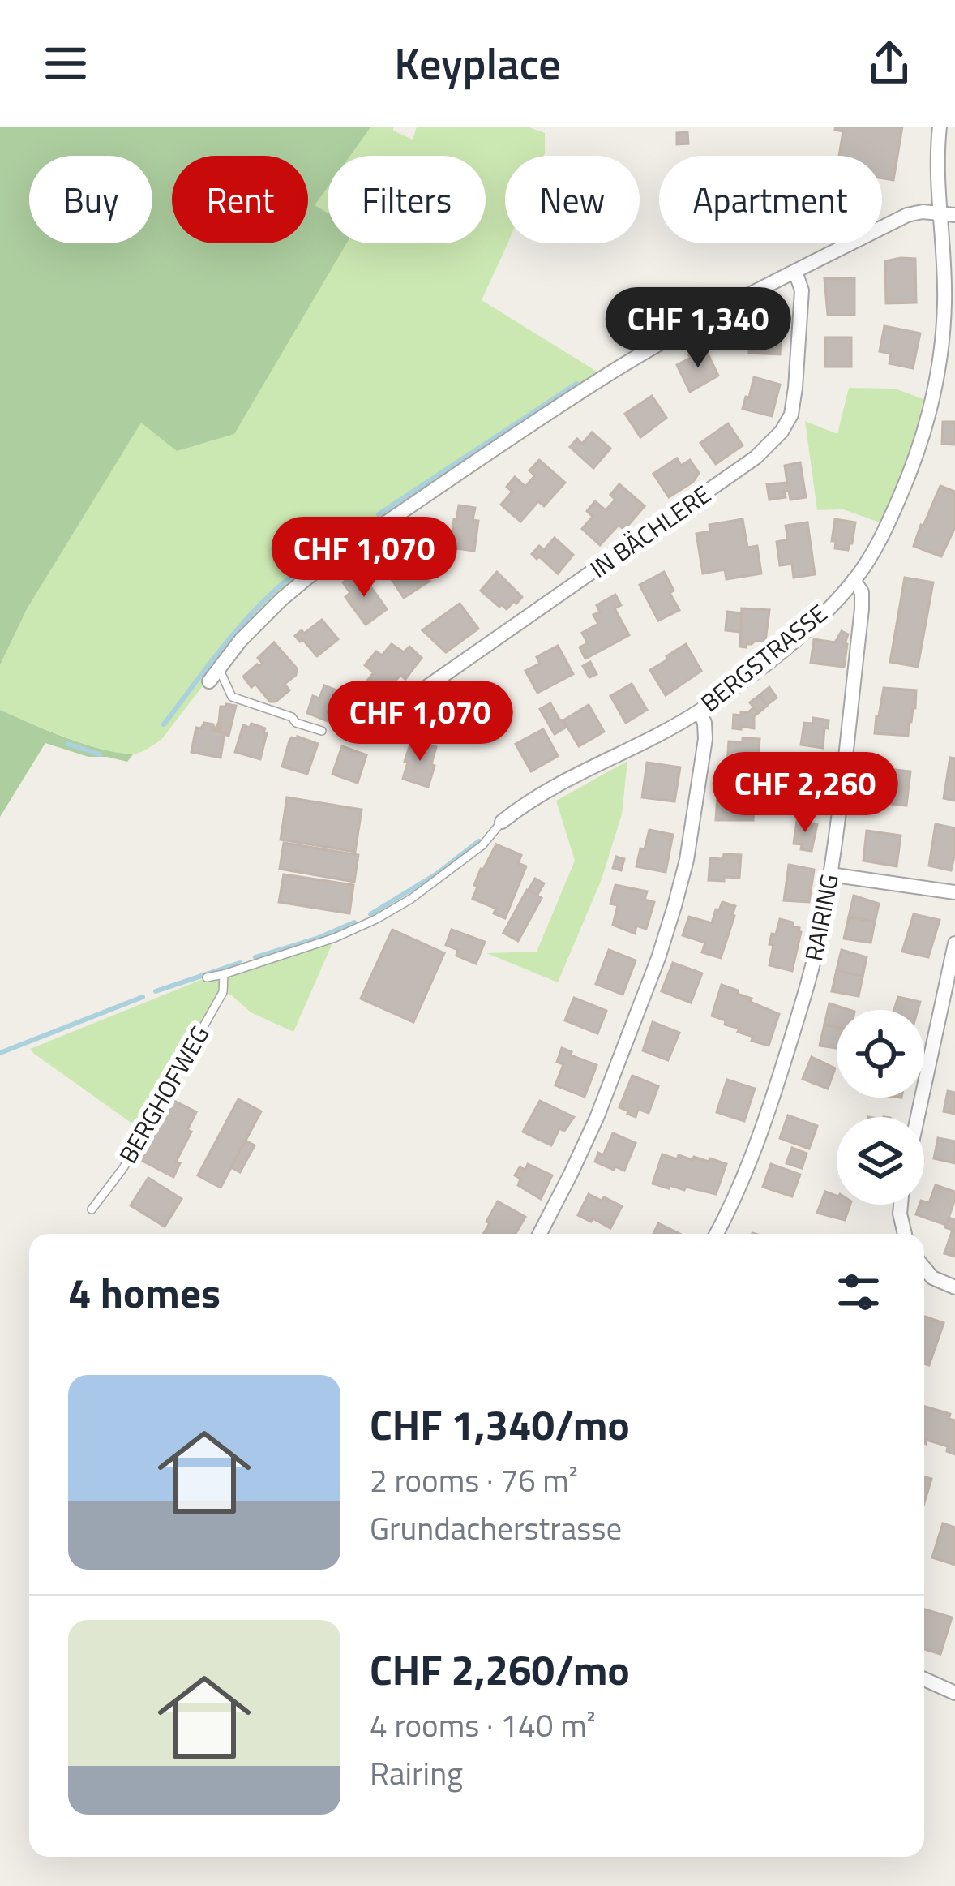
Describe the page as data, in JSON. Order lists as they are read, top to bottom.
{
  "streets": {
    "street": ["IN BÄCHLERE", "BERGSTRASSE", "RAIRING"],
    "lane": ["BERGHOFWEG"]
  },
  "crossings": [
    ["BERGSTRASSE", "RAIRING"],
    ["BERGSTRASSE", "BERGHOFWEG"]
  ],
  "page": {
    "header": "Keyplace",
    "chip": [
      "Buy",
      "Rent",
      "Filters",
      "New",
      "Apartment"
    ],
    "price": [
      "CHF 1,340",
      "CHF 1,070",
      "CHF 1,070",
      "CHF 2,260"
    ],
    "heading": "4 homes",
    "list": [
      {
        "name": "CHF 1,340/mo",
        "note": "2 rooms · 76 m² · Grundacherstrasse"
      },
      {
        "name": "CHF 2,260/mo",
        "note": "4 rooms · 140 m² · Rairing"
      }
    ]
  }
}
